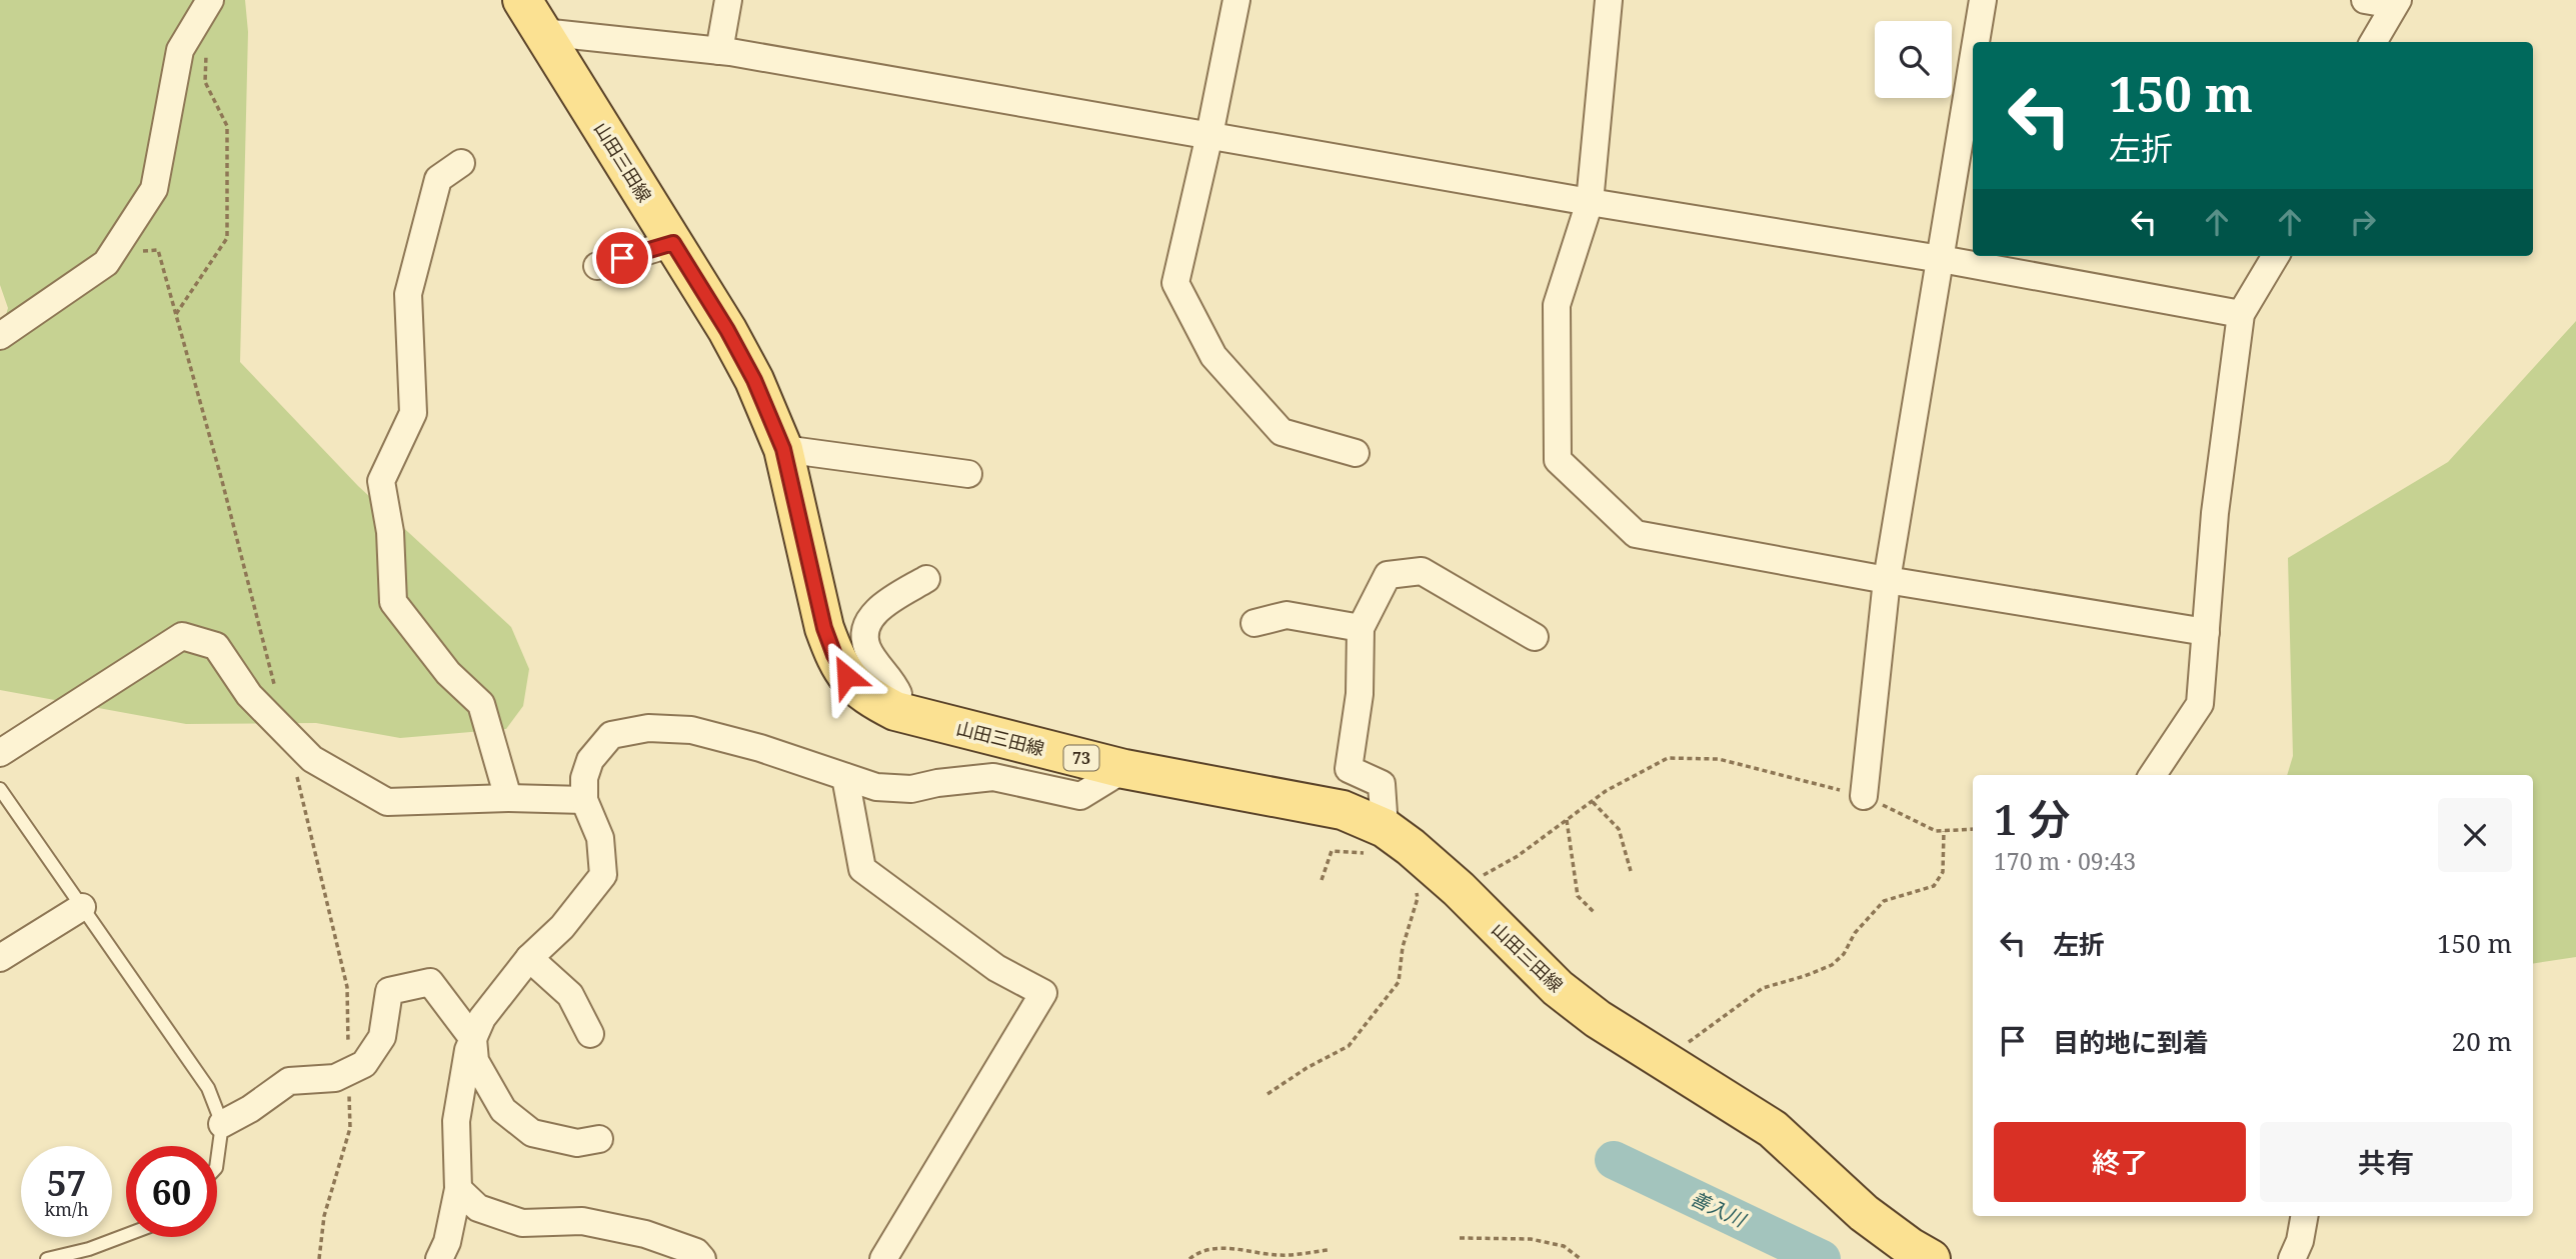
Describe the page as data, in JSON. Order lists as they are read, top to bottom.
{
  "streets": {
    "main road": ["山田三田線", "73"]
  },
  "water": ["善入川"],
  "page": {
    "turn": ["150 m", "左折"],
    "heading": ["1 分", "170 m · 09:43"],
    "list": [
      {
        "name": "左折",
        "value": "150 m"
      },
      {
        "name": "目的地に到着",
        "value": "20 m"
      }
    ],
    "buttons": ["終了", "共有"],
    "speed": "57 km/h",
    "limit": "60"
  }
}
